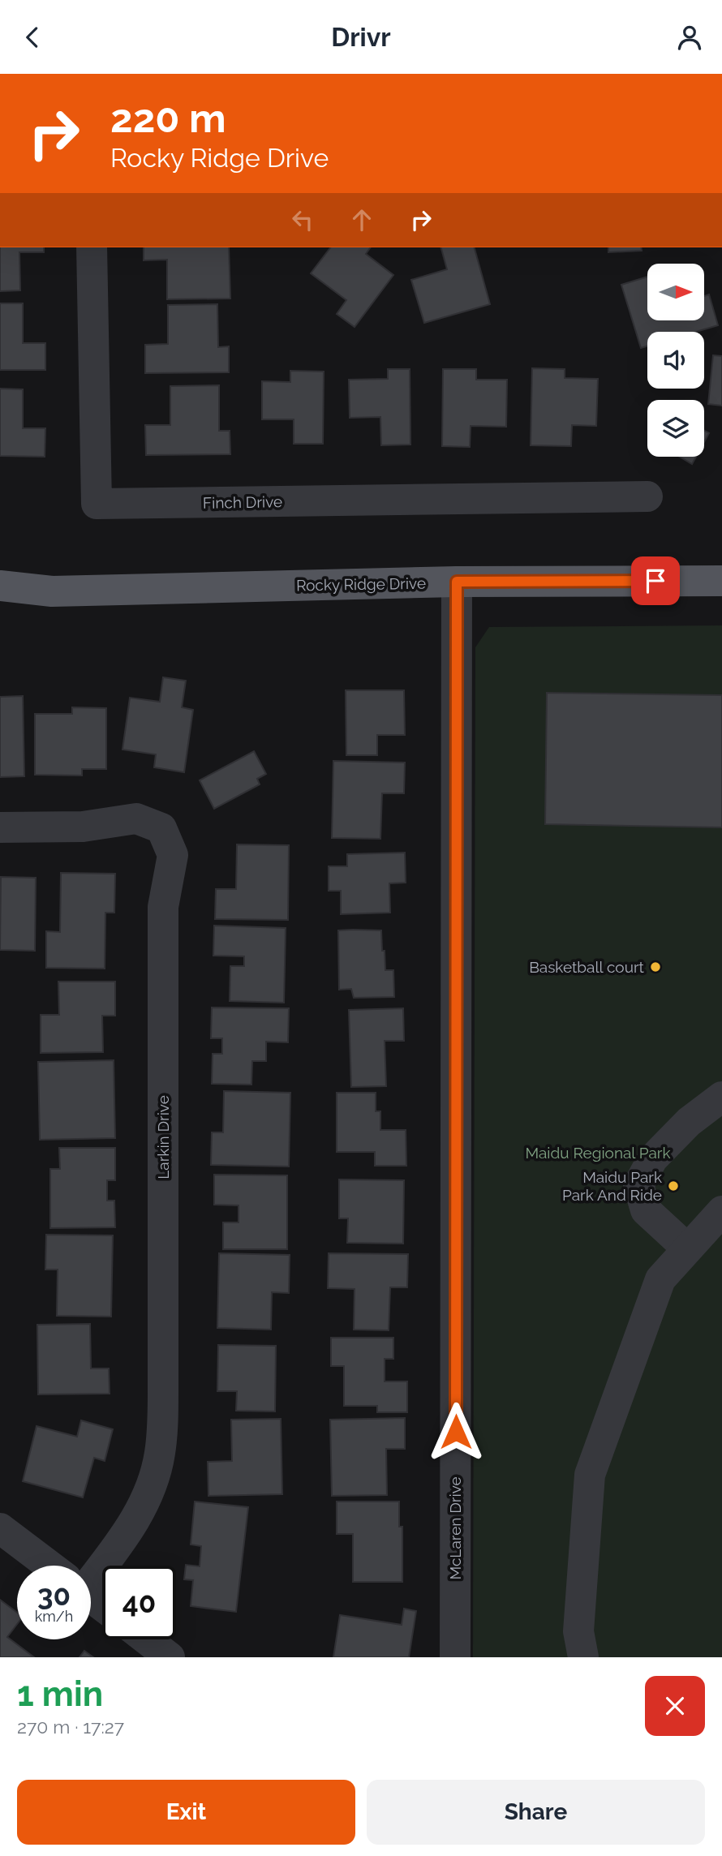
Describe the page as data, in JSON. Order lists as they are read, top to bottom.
{
  "streets": {
    "main road": ["Rocky Ridge Drive"],
    "street": ["Finch Drive", "Larkin Drive", "McLaren Drive"]
  },
  "crossings": [
    ["Rocky Ridge Drive", "McLaren Drive"]
  ],
  "parks": ["Maidu Regional Park"],
  "places": ["Basketball court", "Maidu Park Park And Ride"],
  "north": "right",
  "page": {
    "header": "Drivr",
    "turn": ["220 m", "Rocky Ridge Drive"],
    "speed": "30 km/h",
    "limit": "40",
    "heading": ["1 min", "270 m · 17:27"],
    "buttons": ["Exit", "Share"]
  }
}
